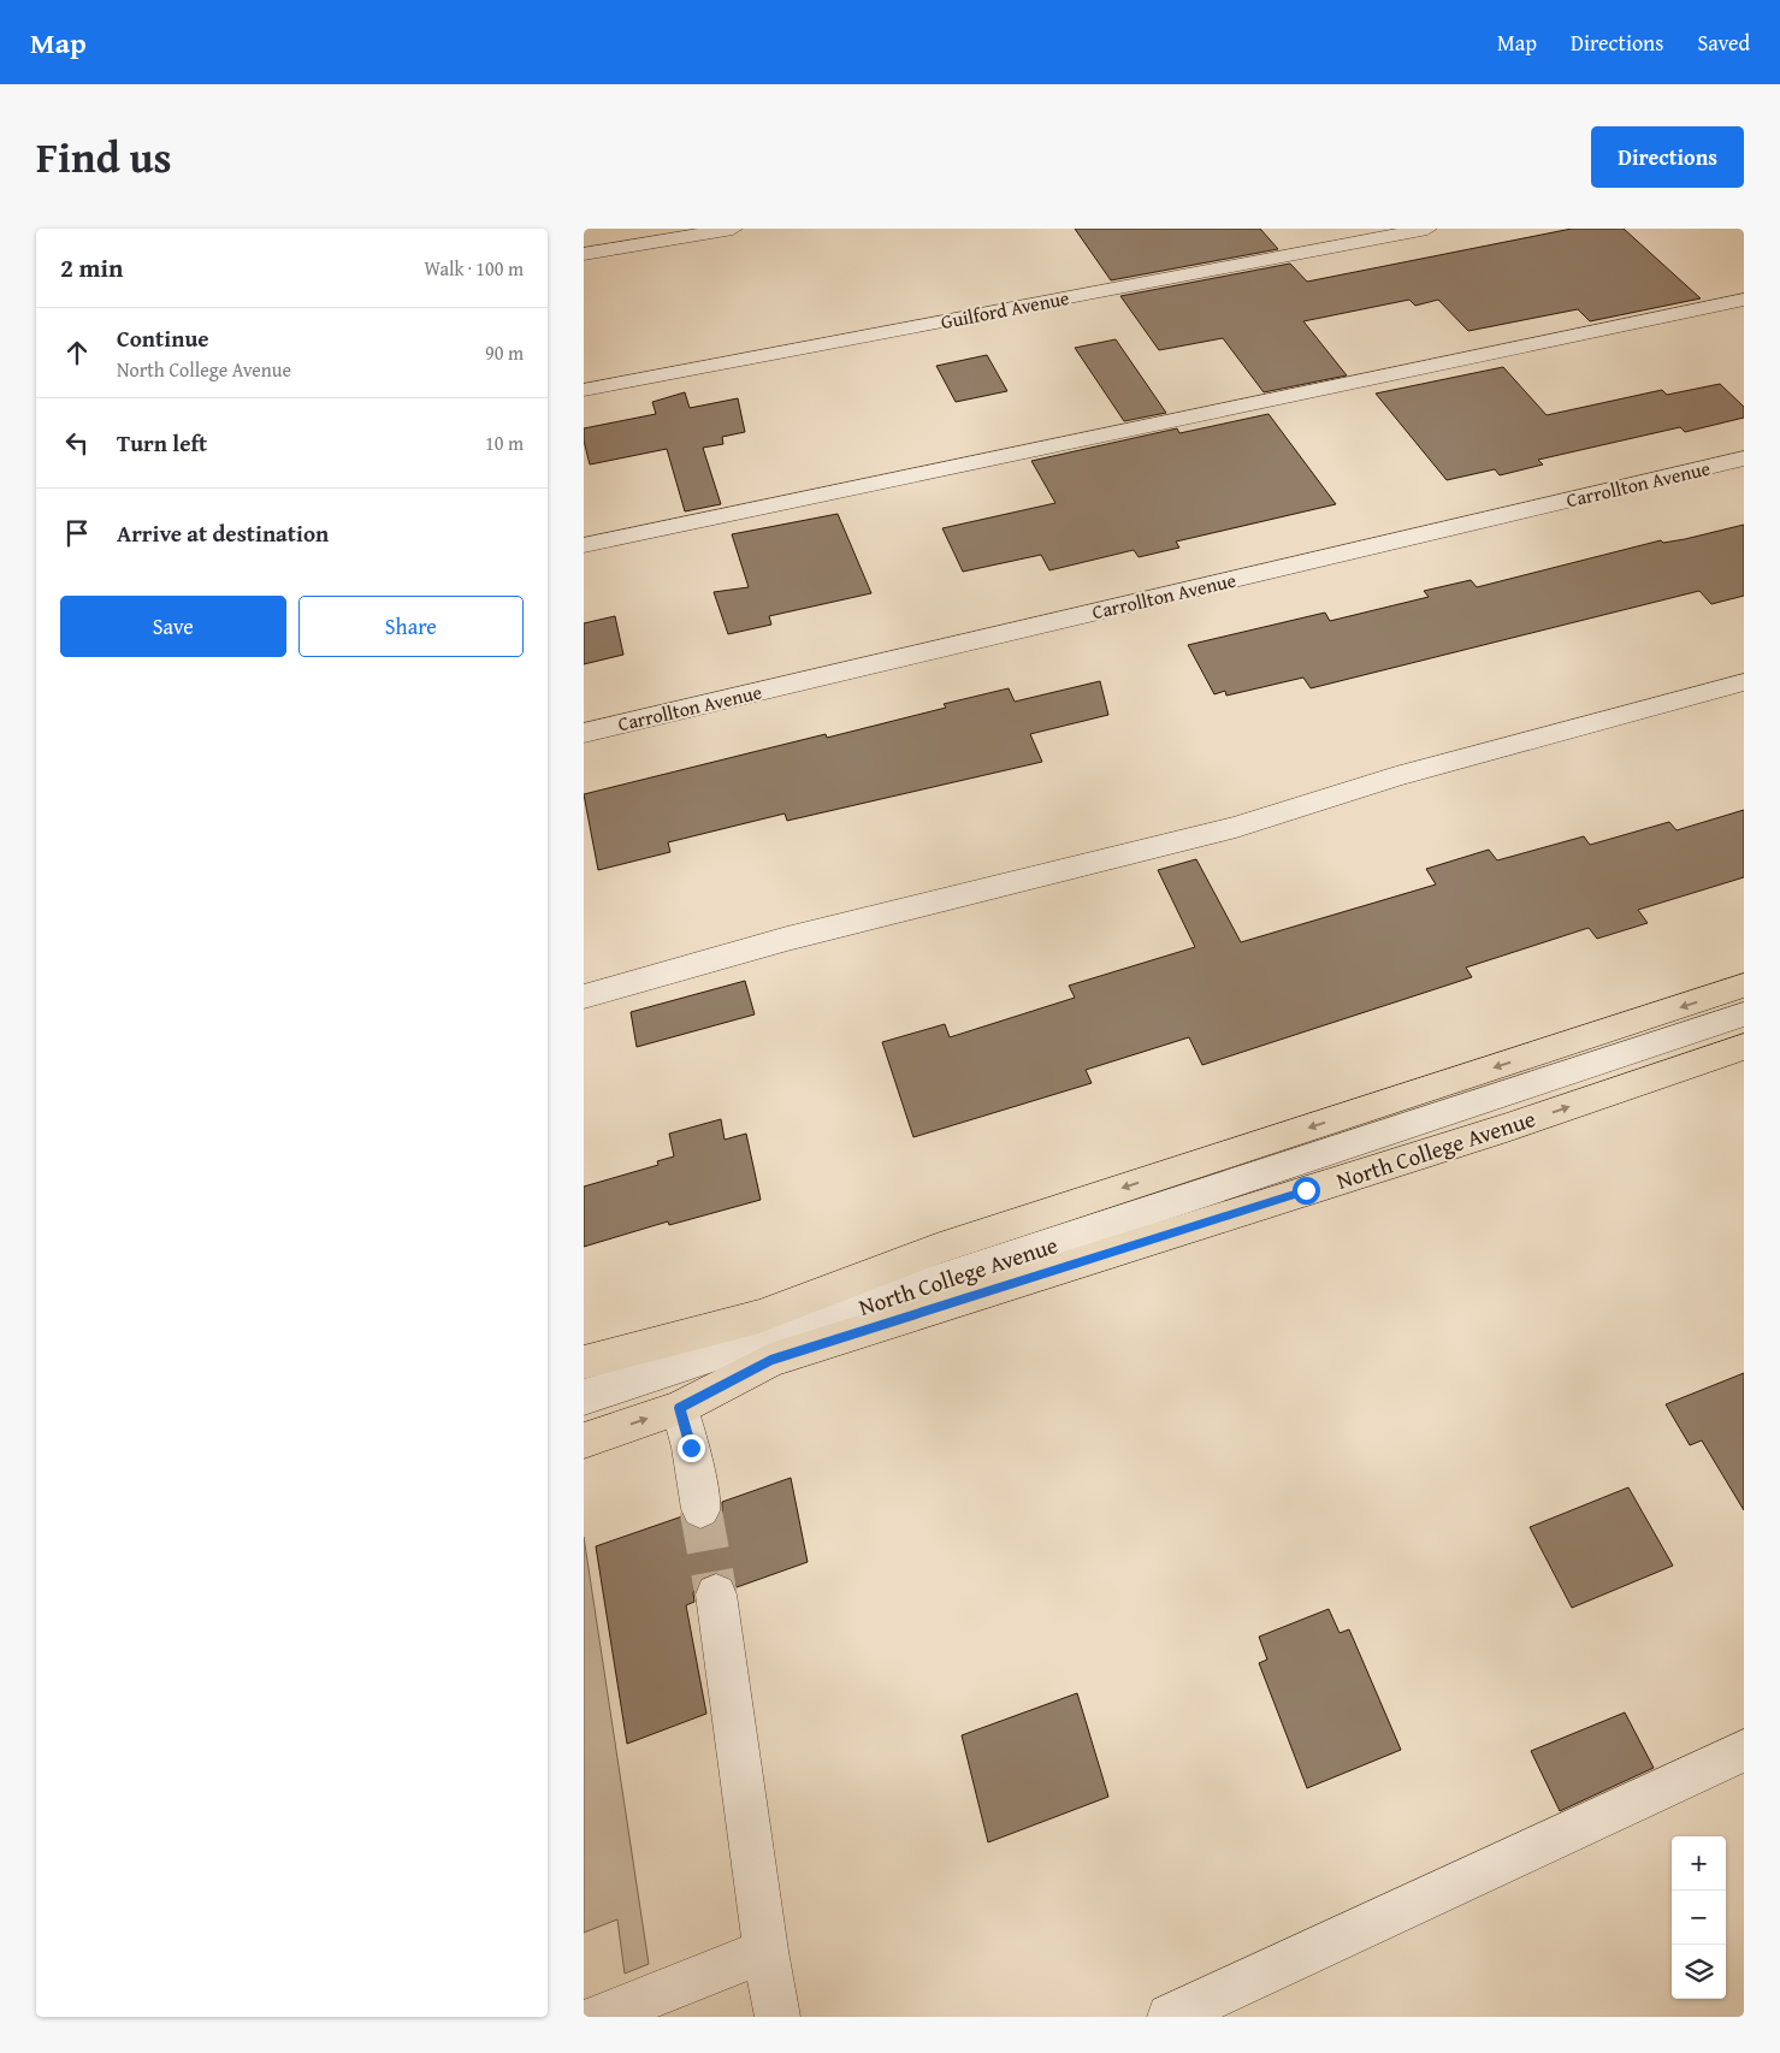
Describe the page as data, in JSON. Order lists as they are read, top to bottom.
{
  "streets": {
    "main road": ["North College Avenue"],
    "street": ["Guilford Avenue", "Carrollton Avenue"]
  },
  "page": {
    "header": "Map",
    "nav": ["Map", "Directions", "Saved"],
    "title": "Find us",
    "buttons": [
      "Directions",
      ["Save", "Share"]
    ],
    "heading": ["2 min", "Walk · 100 m"],
    "list": [
      ["Continue", "North College Avenue", "90 m"],
      ["Turn left", "10 m"],
      "Arrive at destination"
    ],
    "map_buttons": ["+", "−"]
  }
}
